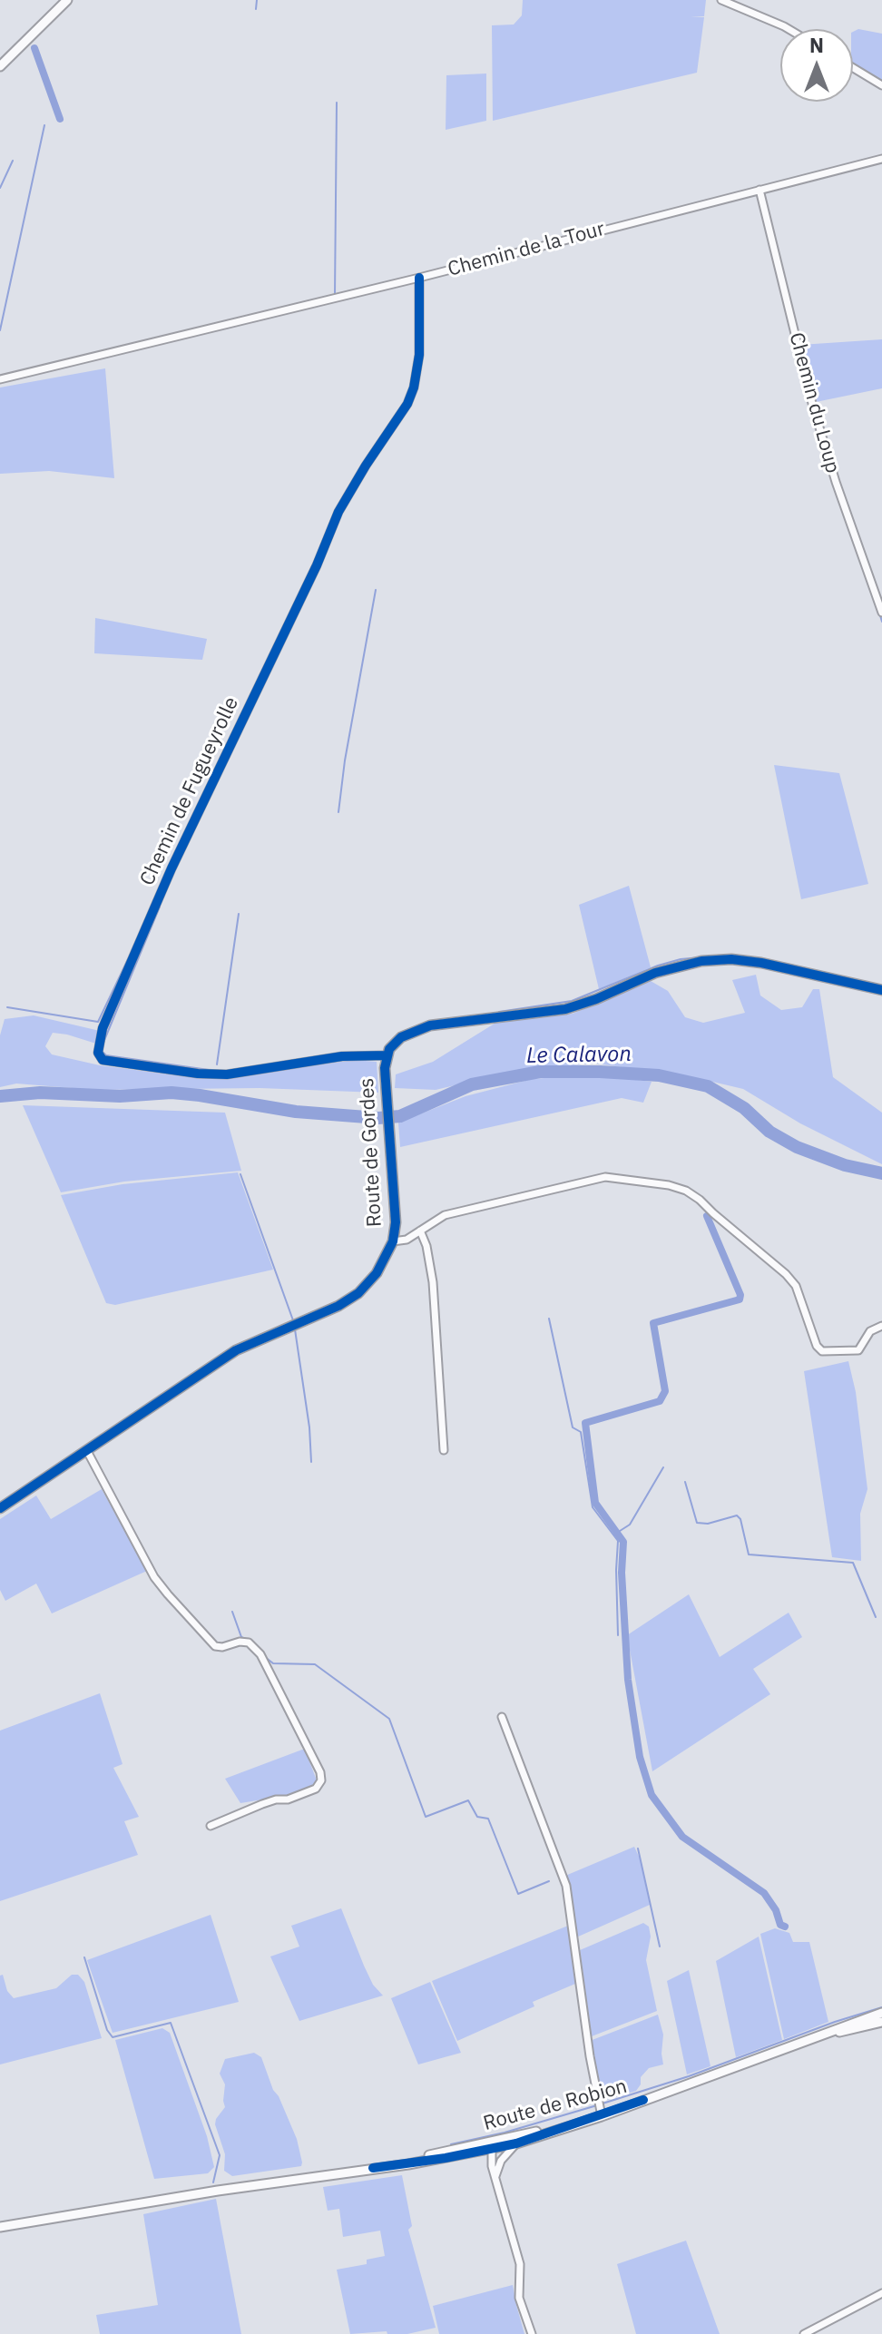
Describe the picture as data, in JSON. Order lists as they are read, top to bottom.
{
  "streets": {
    "street": [
      "Chemin de la Tour",
      "Chemin du Loup",
      "Chemin de Fugueyrolle",
      "Route de Gordes",
      "Route de Robion"
    ]
  },
  "crossings": [
    ["Chemin de la Tour", "Chemin du Loup"],
    ["Chemin de la Tour", "Chemin de Fugueyrolle"],
    ["Chemin de Fugueyrolle", "Route de Gordes"]
  ],
  "water": ["Le Calavon"],
  "north": "top"
}
